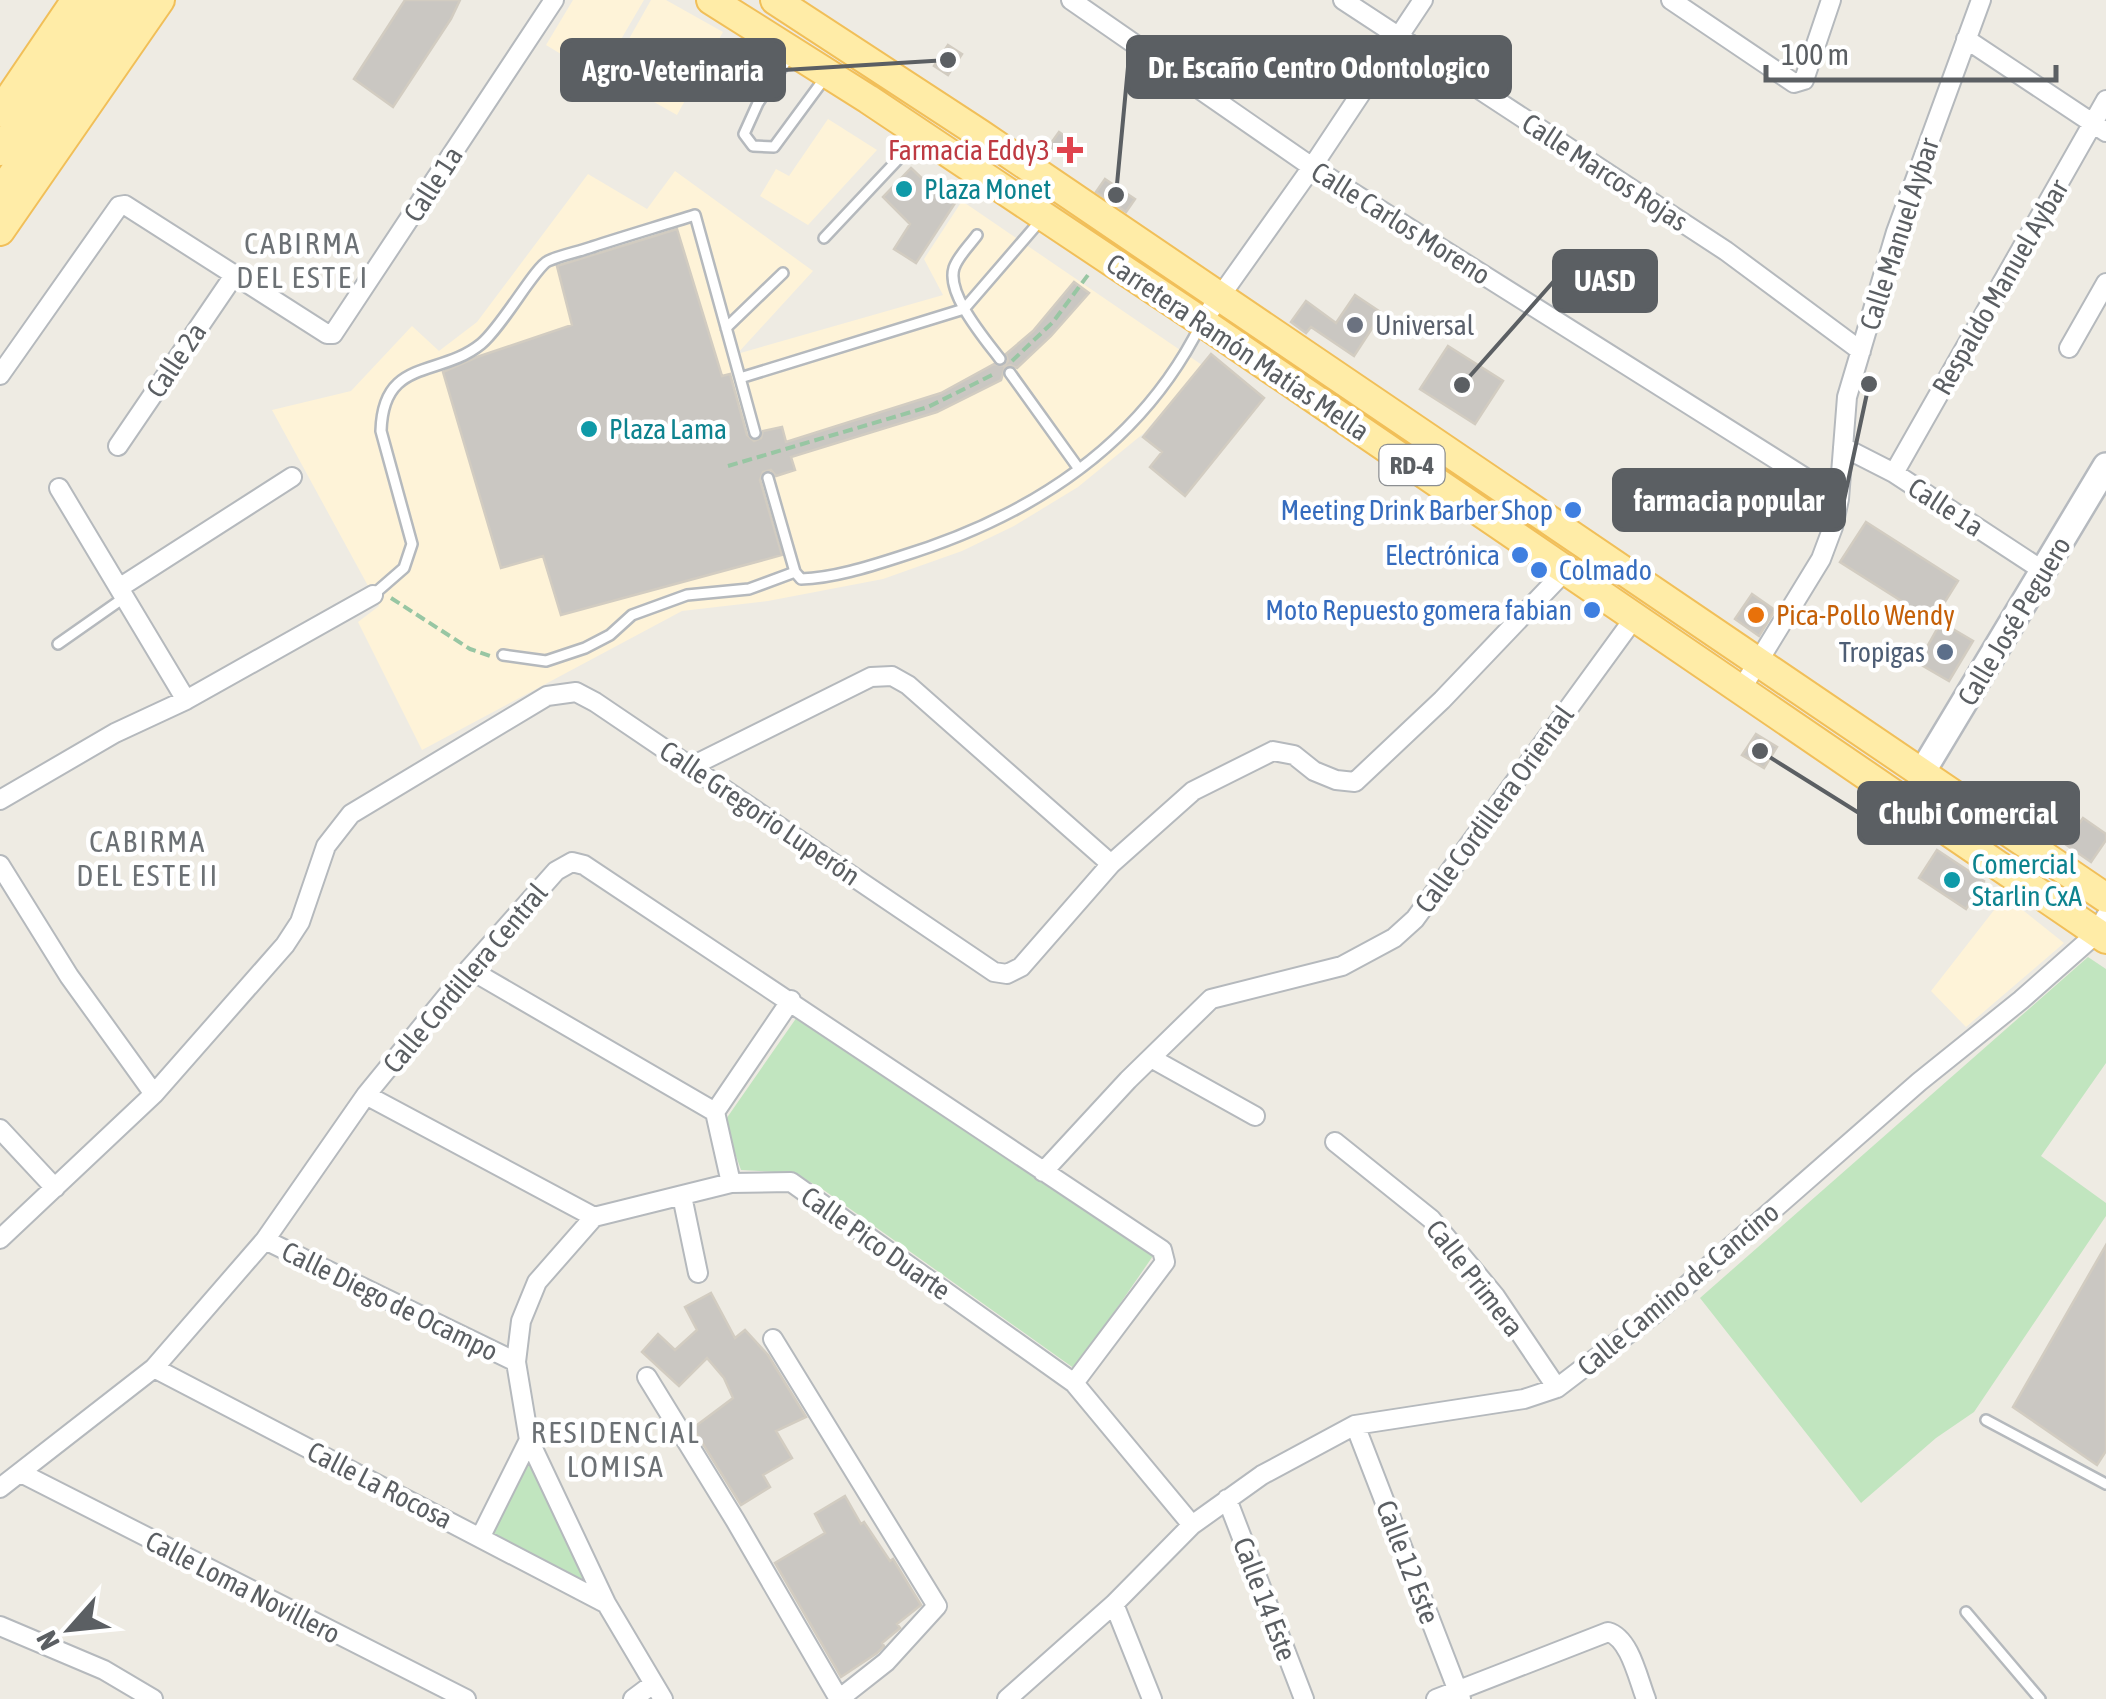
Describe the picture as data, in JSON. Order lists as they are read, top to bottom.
{
  "streets": {
    "main road": ["Carretera Ramón Matías Mella", "RD-4", "Calle José Peguero"],
    "street": [
      "Calle Marcos Rojas",
      "Calle 1a",
      "Calle Carlos Moreno",
      "Calle Manuel Aybar",
      "Respaldo Manuel Aybar",
      "Calle 2a",
      "Calle Cordillera Oriental",
      "Calle Gregorio Luperón",
      "Calle Cordillera Central",
      "Calle Pico Duarte",
      "Calle Primera",
      "Calle Camino de Cancino",
      "Calle Diego de Ocampo",
      "Calle La Rocosa",
      "Calle 12 Este",
      "Calle Loma Novillero",
      "Calle 14 Este"
    ]
  },
  "crossings": [
    ["Calle Marcos Rojas", "Calle Manuel Aybar"],
    ["Calle 1a", "Calle Manuel Aybar"],
    ["Calle 1a", "Respaldo Manuel Aybar"],
    ["Calle 1a", "Calle 2a"],
    ["Calle 1a", "Calle José Peguero"],
    ["Calle Carlos Moreno", "Calle Manuel Aybar"],
    ["Calle Manuel Aybar", "Carretera Ramón Matías Mella"],
    ["Carretera Ramón Matías Mella", "Calle José Peguero"],
    ["Carretera Ramón Matías Mella", "Calle Cordillera Oriental"],
    ["Carretera Ramón Matías Mella", "Calle Gregorio Luperón"],
    ["Carretera Ramón Matías Mella", "Calle Camino de Cancino"],
    ["Calle Cordillera Oriental", "Calle Cordillera Central"],
    ["Calle Cordillera Central", "Calle Pico Duarte"],
    ["Calle Cordillera Central", "Calle Diego de Ocampo"],
    ["Calle Cordillera Central", "Calle La Rocosa"],
    ["Calle Cordillera Central", "Calle Loma Novillero"],
    ["Calle Pico Duarte", "Calle Camino de Cancino"],
    ["Calle Primera", "Calle Camino de Cancino"],
    ["Calle Camino de Cancino", "Calle 12 Este"],
    ["Calle Camino de Cancino", "Calle 14 Este"]
  ],
  "districts": ["CABIRMA DEL ESTE I", "CABIRMA DEL ESTE II", "RESIDENCIAL LOMISA"],
  "places": {
    "other": [
      "Agro-Veterinaria",
      "Plaza Monet",
      "Dr. Escaño Centro Odontologico",
      "Universal",
      "farmacia popular",
      "UASD",
      "Plaza Lama",
      "Meeting Drink Barber Shop",
      "Electrónica",
      "Colmado",
      "Moto Repuesto gomera fabian",
      "Pica-Pollo Wendy",
      "Tropigas",
      "Chubi Comercial",
      "Comercial Starlin CxA"
    ],
    "health": ["Farmacia Eddy3"]
  },
  "scale_bar": "100 m",
  "north": "bottom left"
}
